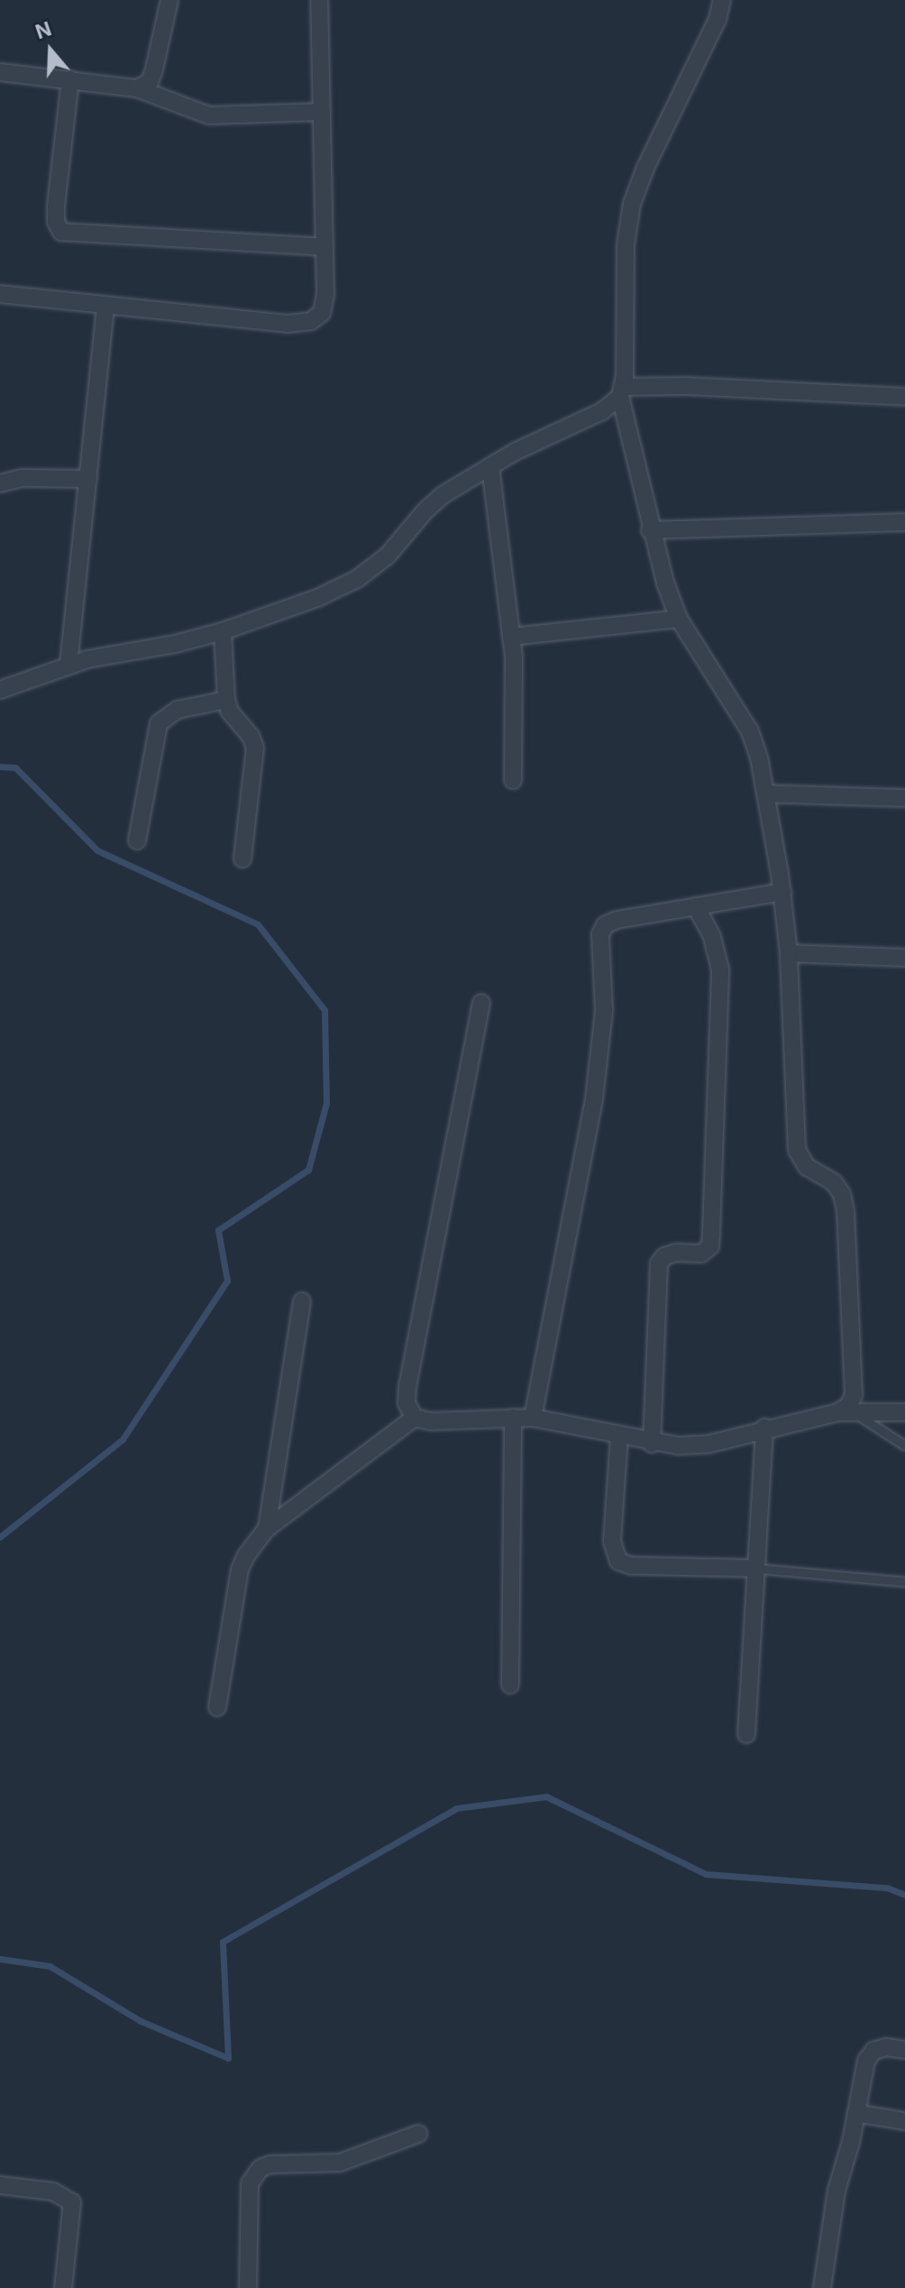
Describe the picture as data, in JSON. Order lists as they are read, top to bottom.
{
  "north": "top"
}
